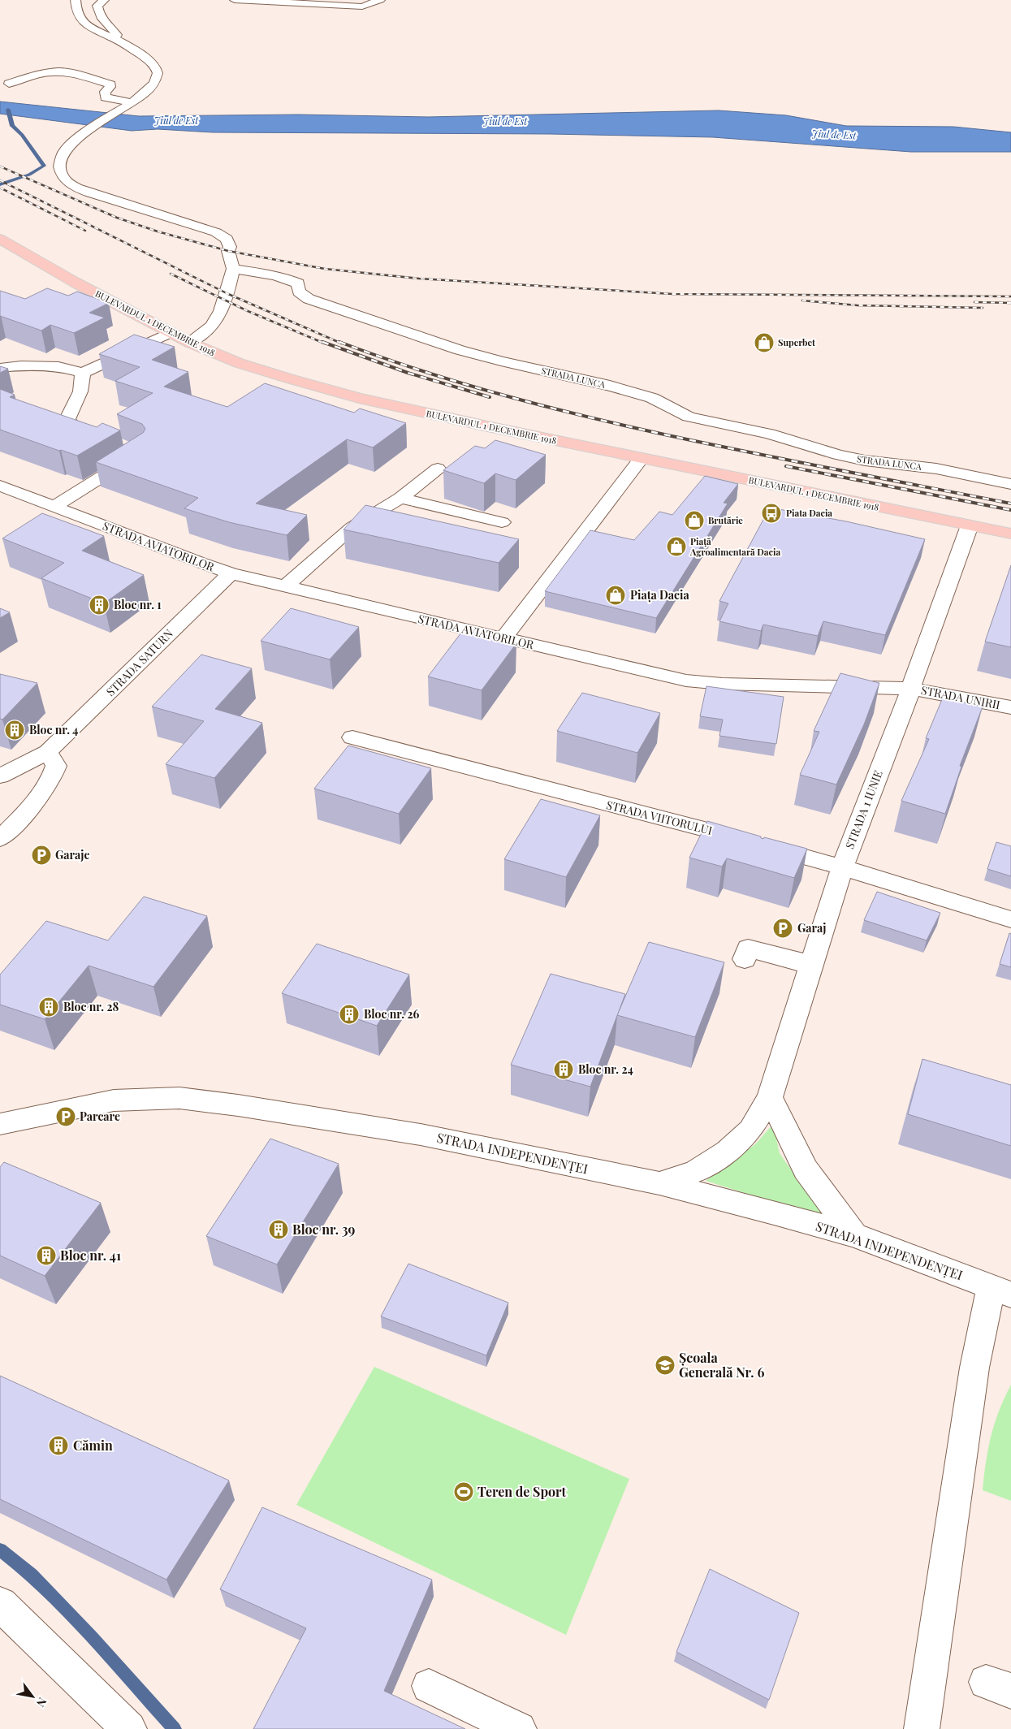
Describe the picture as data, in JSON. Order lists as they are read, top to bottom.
{
  "streets": {
    "main road": ["BULEVARDUL 1 DECEMBRIE 1918"],
    "street": [
      "STRADA LUNCA",
      "STRADA AVIATORILOR",
      "STRADA SATURN",
      "STRADA UNIRII",
      "STRADA 1 IUNIE",
      "STRADA VIITORULUI",
      "STRADA INDEPENDENȚEI"
    ]
  },
  "crossings": [
    ["BULEVARDUL 1 DECEMBRIE 1918", "STRADA 1 IUNIE"],
    ["STRADA AVIATORILOR", "STRADA SATURN"],
    ["STRADA AVIATORILOR", "STRADA UNIRII"],
    ["STRADA AVIATORILOR", "STRADA 1 IUNIE"],
    ["STRADA UNIRII", "STRADA 1 IUNIE"],
    ["STRADA 1 IUNIE", "STRADA VIITORULUI"],
    ["STRADA 1 IUNIE", "STRADA INDEPENDENȚEI"]
  ],
  "water": ["Jiul de Est"],
  "places": {
    "shop": [
      "Superbet",
      "Brutărie",
      "Piață Agroalimentară Dacia",
      "Piața Dacia"
    ],
    "bus stop": ["Piata Dacia"],
    "building": [
      "Bloc nr. 1",
      "Bloc nr. 4",
      "Bloc nr. 28",
      "Bloc nr. 26",
      "Bloc nr. 24",
      "Bloc nr. 39",
      "Bloc nr. 41",
      "Cămin"
    ],
    "parking": ["Garaje", "Garaj", "Parcare"],
    "school or university": ["Școala Generală Nr. 6"],
    "sports": ["Teren de Sport"]
  },
  "north": "bottom right"
}
